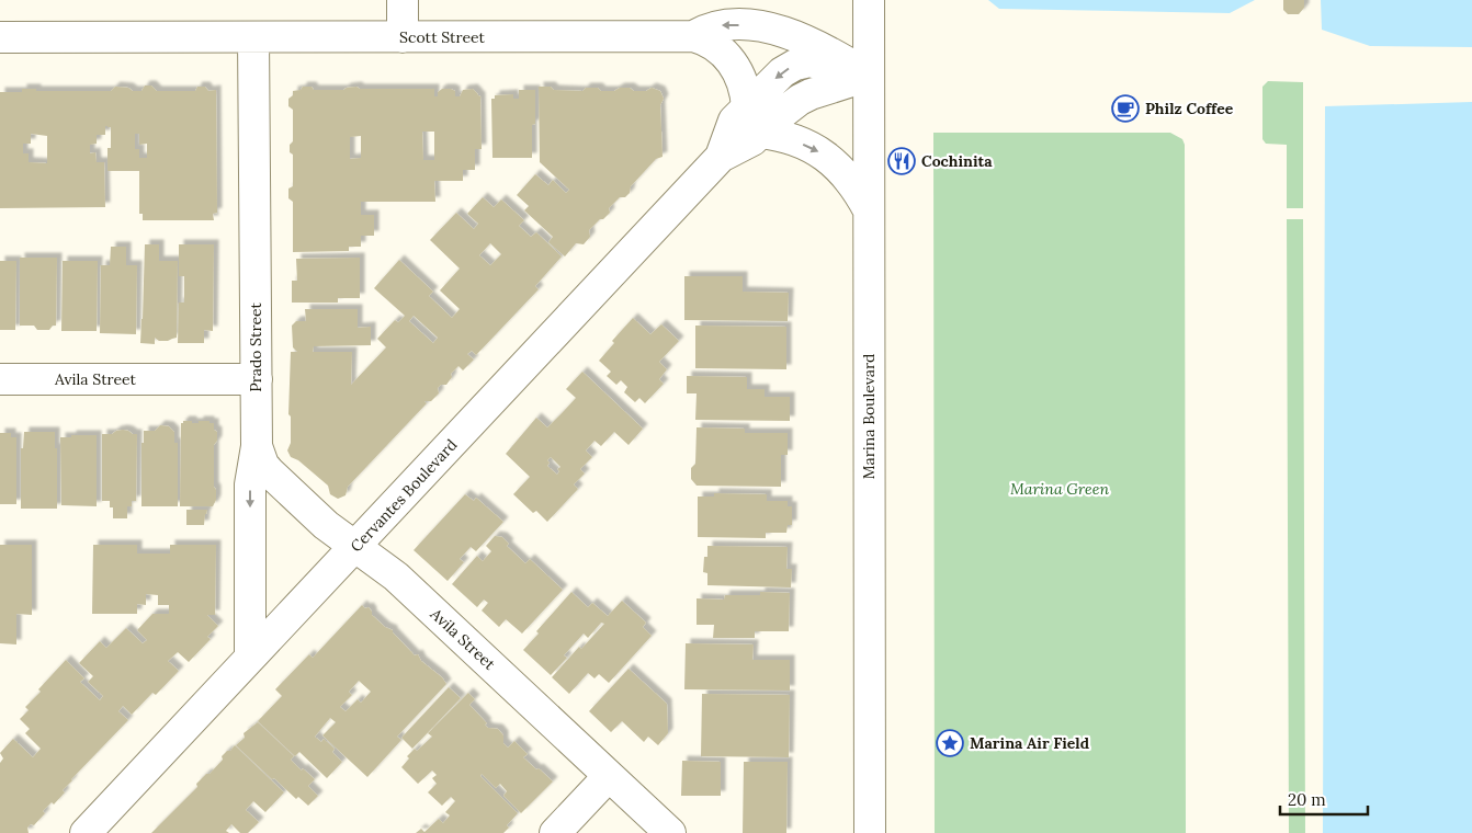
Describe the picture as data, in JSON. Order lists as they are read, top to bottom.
{
  "streets": {
    "street": [
      "Scott Street",
      "Prado Street",
      "Avila Street",
      "Marina Boulevard",
      "Cervantes Boulevard"
    ]
  },
  "crossings": [
    ["Scott Street", "Prado Street"],
    ["Scott Street", "Marina Boulevard"],
    ["Scott Street", "Cervantes Boulevard"],
    ["Prado Street", "Avila Street"],
    ["Prado Street", "Cervantes Boulevard"],
    ["Avila Street", "Cervantes Boulevard"],
    ["Marina Boulevard", "Cervantes Boulevard"]
  ],
  "parks": ["Marina Green"],
  "places": {
    "cafe": ["Philz Coffee"],
    "restaurant": ["Cochinita"],
    "place": ["Marina Air Field"]
  },
  "scale_bar": "20 m"
}
